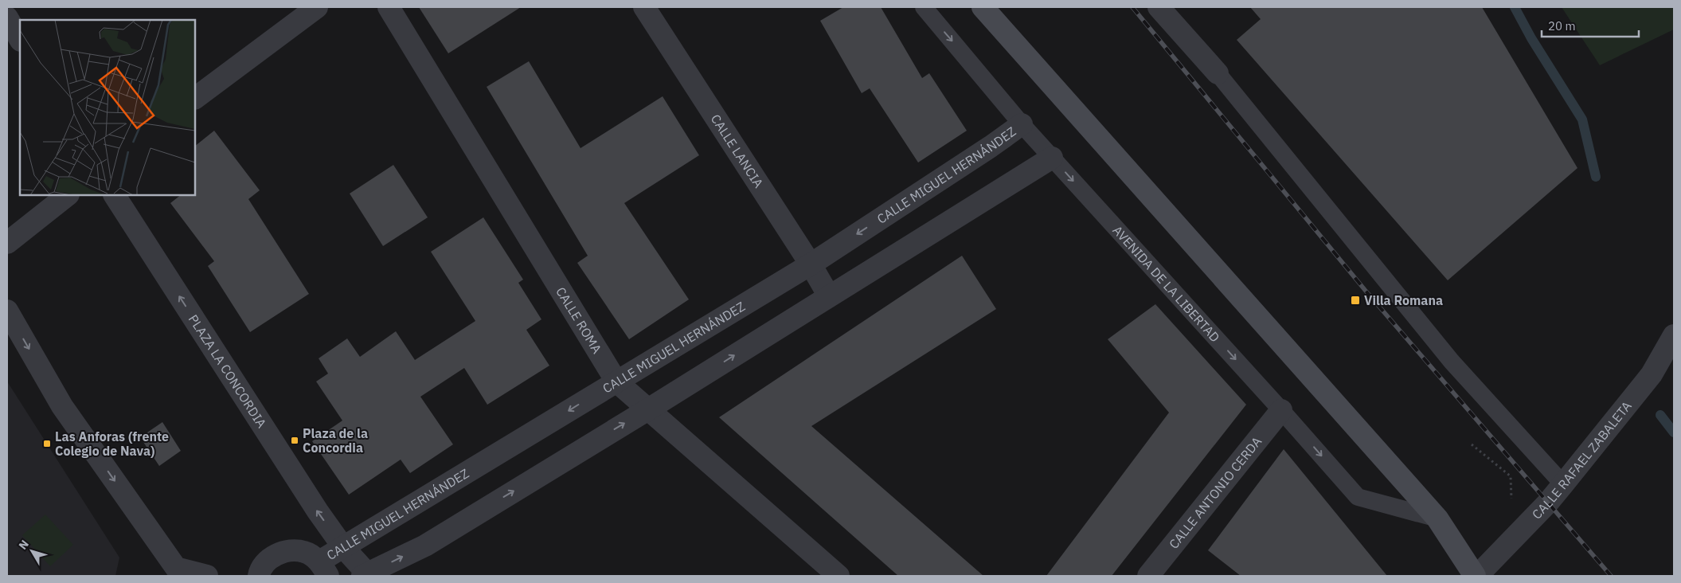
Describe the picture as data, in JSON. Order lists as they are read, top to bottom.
{
  "streets": {
    "street": [
      "CALLE LANCIA",
      "CALLE MIGUEL HERNÁNDEZ",
      "CALLE ROMA",
      "PLAZA LA CONCORDIA",
      "CALLE RAFAEL ZABALETA",
      "CALLE ANTONIO CERDA"
    ],
    "lane": ["AVENIDA DE LA LIBERTAD"]
  },
  "crossings": [
    ["CALLE LANCIA", "CALLE MIGUEL HERNÁNDEZ"],
    ["CALLE MIGUEL HERNÁNDEZ", "AVENIDA DE LA LIBERTAD"],
    ["CALLE MIGUEL HERNÁNDEZ", "CALLE ROMA"],
    ["CALLE MIGUEL HERNÁNDEZ", "PLAZA LA CONCORDIA"],
    ["AVENIDA DE LA LIBERTAD", "CALLE ANTONIO CERDA"]
  ],
  "one_way": ["AVENIDA DE LA LIBERTAD"],
  "places": {
    "transit": ["Villa Romana", "Plaza de la Concordia", "Las Anforas (frente Colegio de Nava)"]
  },
  "scale_bar": "20 m",
  "north": "top left"
}
